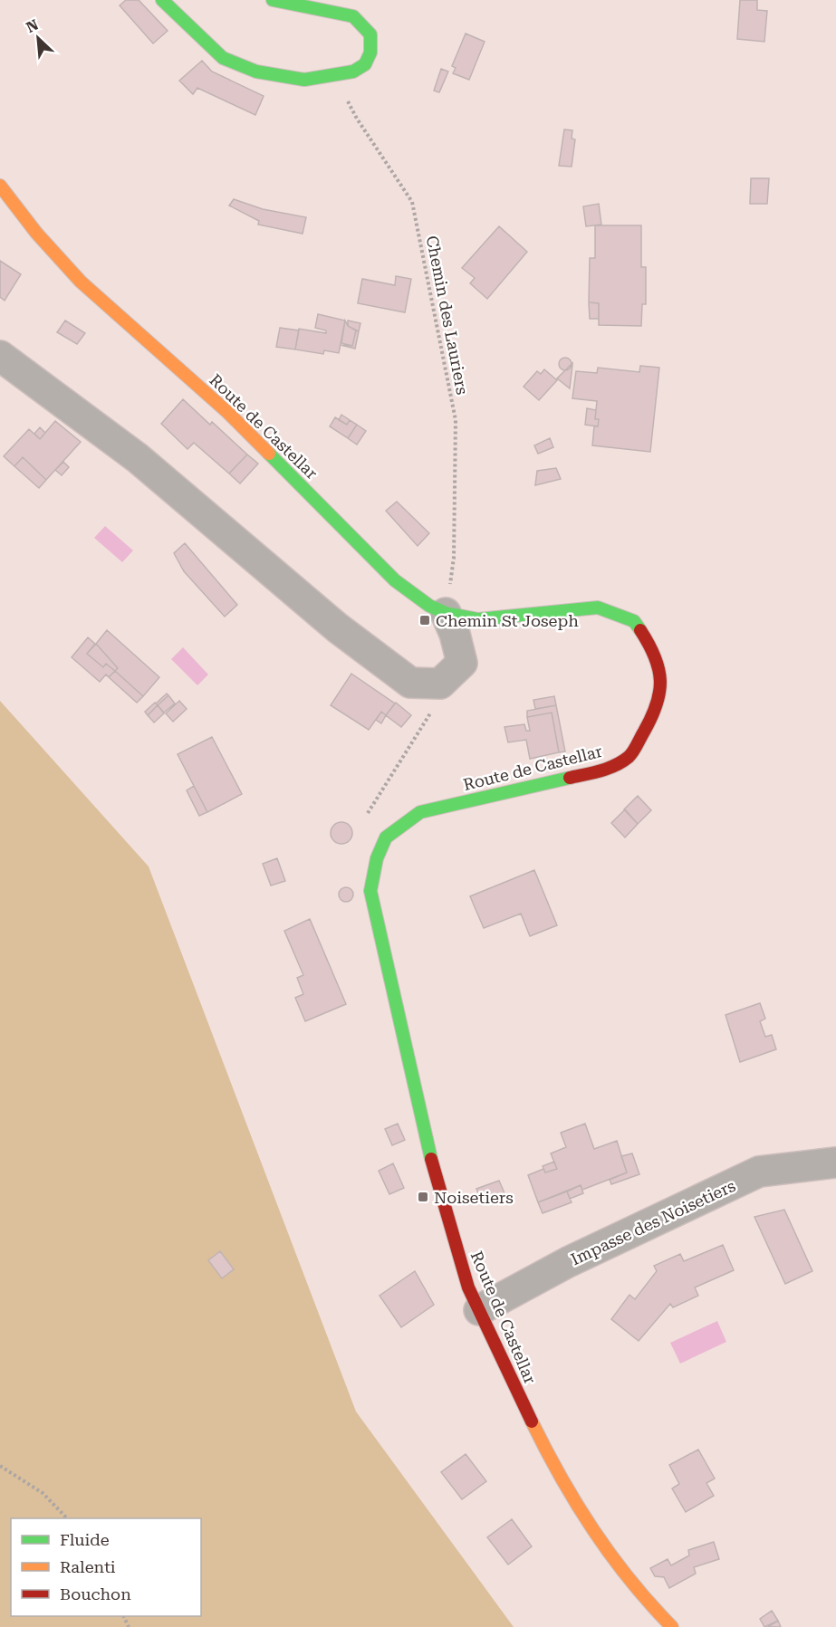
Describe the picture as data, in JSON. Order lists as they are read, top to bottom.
{
  "streets": {
    "street": ["Route de Castellar", "Impasse des Noisetiers"],
    "path": ["Chemin des Lauriers"]
  },
  "crossings": [
    ["Chemin des Lauriers", "Route de Castellar"],
    ["Route de Castellar", "Impasse des Noisetiers"]
  ],
  "places": {
    "transit": ["Chemin St Joseph", "Noisetiers"]
  },
  "legend": ["Fluide", "Ralenti", "Bouchon"],
  "north": "top left"
}
